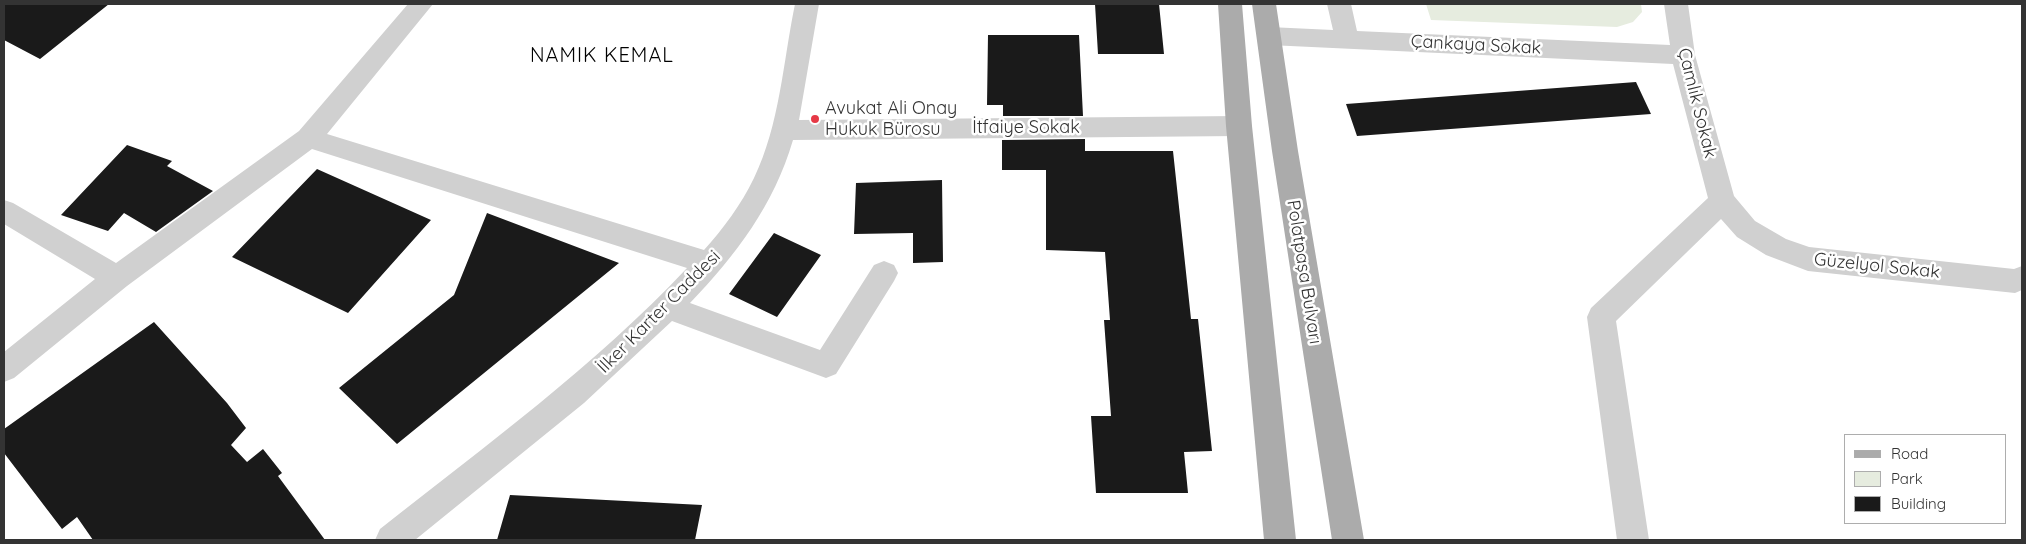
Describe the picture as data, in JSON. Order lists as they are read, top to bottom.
{
  "streets": {
    "main road": ["Polatpaşa Bulvarı"],
    "street": [
      "Çankaya Sokak",
      "Çamlık Sokak",
      "İtfaiye Sokak",
      "Güzelyol Sokak",
      "İlker Karter Caddesi"
    ]
  },
  "crossings": [
    ["Çankaya Sokak", "Çamlık Sokak"],
    ["Çankaya Sokak", "Polatpaşa Bulvarı"],
    ["Çamlık Sokak", "Güzelyol Sokak"],
    ["İtfaiye Sokak", "İlker Karter Caddesi"]
  ],
  "districts": ["NAMIK KEMAL"],
  "places": ["Avukat Ali Onay Hukuk Bürosu"],
  "legend": ["Road", "Park", "Building"]
}
